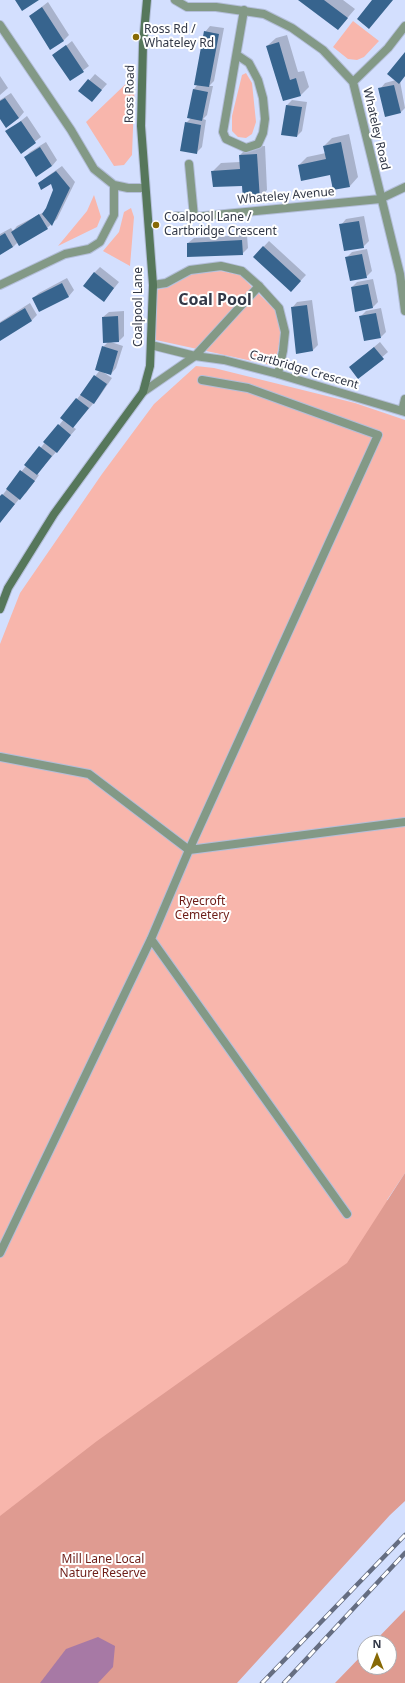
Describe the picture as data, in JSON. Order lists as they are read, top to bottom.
{
  "streets": {
    "street": [
      "Ross Road",
      "Whateley Road",
      "Whateley Avenue",
      "Coalpool Lane",
      "Cartbridge Crescent"
    ]
  },
  "crossings": [
    ["Ross Road", "Coalpool Lane"],
    ["Whateley Road", "Whateley Avenue"],
    ["Coalpool Lane", "Cartbridge Crescent"]
  ],
  "districts": ["Coal Pool"],
  "parks": ["Ryecroft Cemetery", "Mill Lane Local Nature Reserve"],
  "places": ["Ross Rd / Whateley Rd", "Coalpool Lane / Cartbridge Crescent"],
  "north": "top"
}
